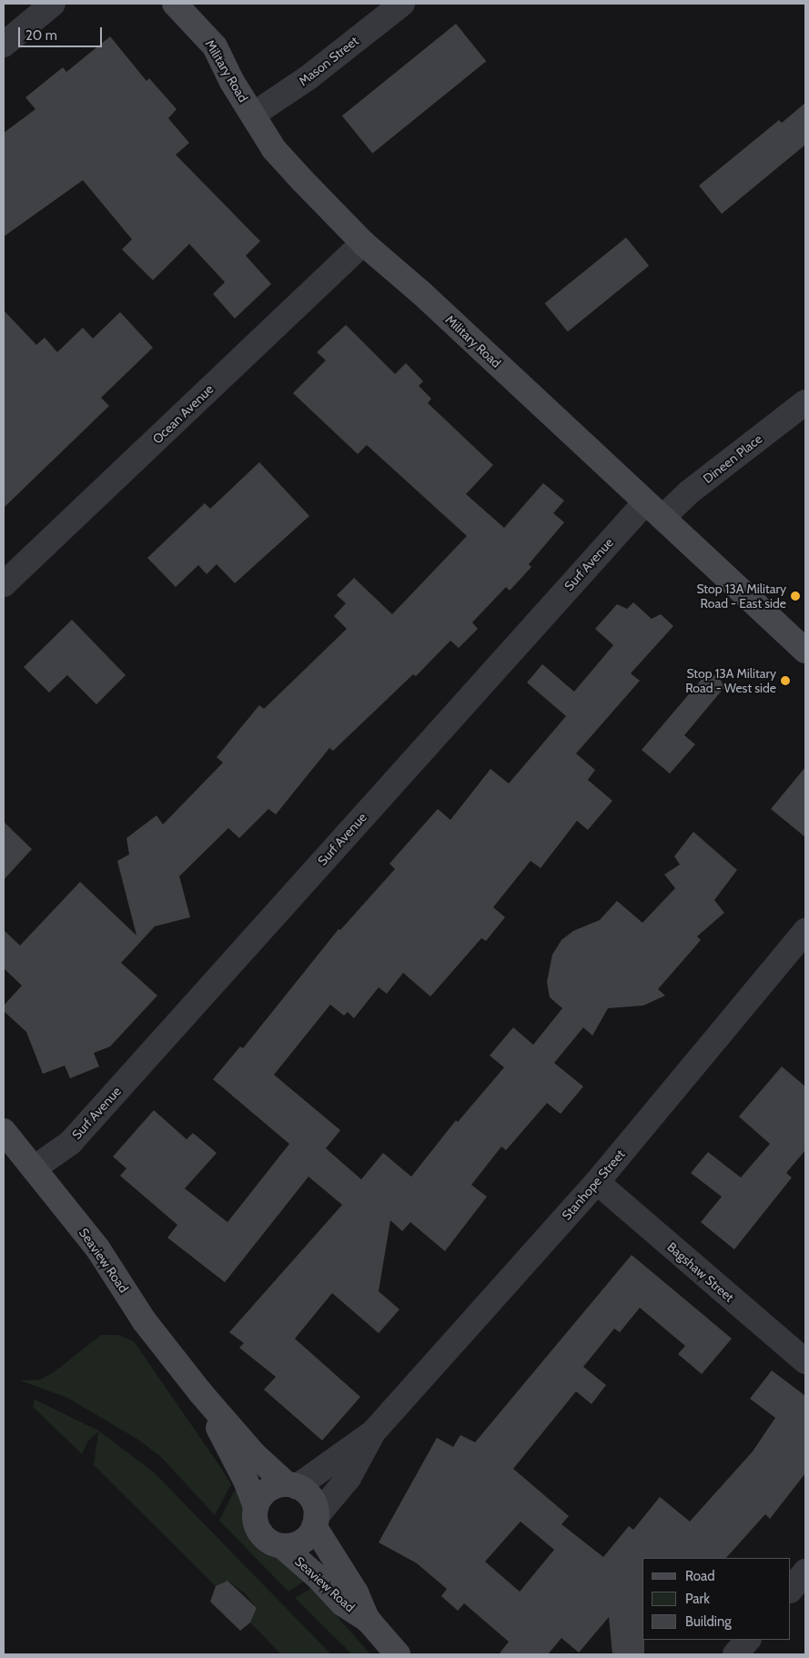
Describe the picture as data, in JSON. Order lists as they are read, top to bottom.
{
  "streets": {
    "street": [
      "Mason Street",
      "Military Road",
      "Ocean Avenue",
      "Dineen Place",
      "Surf Avenue",
      "Stanhope Street",
      "Seaview Road",
      "Bagshaw Street"
    ]
  },
  "crossings": [
    ["Mason Street", "Military Road"],
    ["Military Road", "Ocean Avenue"],
    ["Military Road", "Dineen Place"],
    ["Military Road", "Surf Avenue"],
    ["Dineen Place", "Surf Avenue"],
    ["Surf Avenue", "Seaview Road"],
    ["Stanhope Street", "Seaview Road"],
    ["Stanhope Street", "Bagshaw Street"]
  ],
  "places": ["Stop 13A Military Road - East side", "Stop 13A Military Road - West side"],
  "legend": ["Road", "Park", "Building"],
  "scale_bar": "20 m"
}
